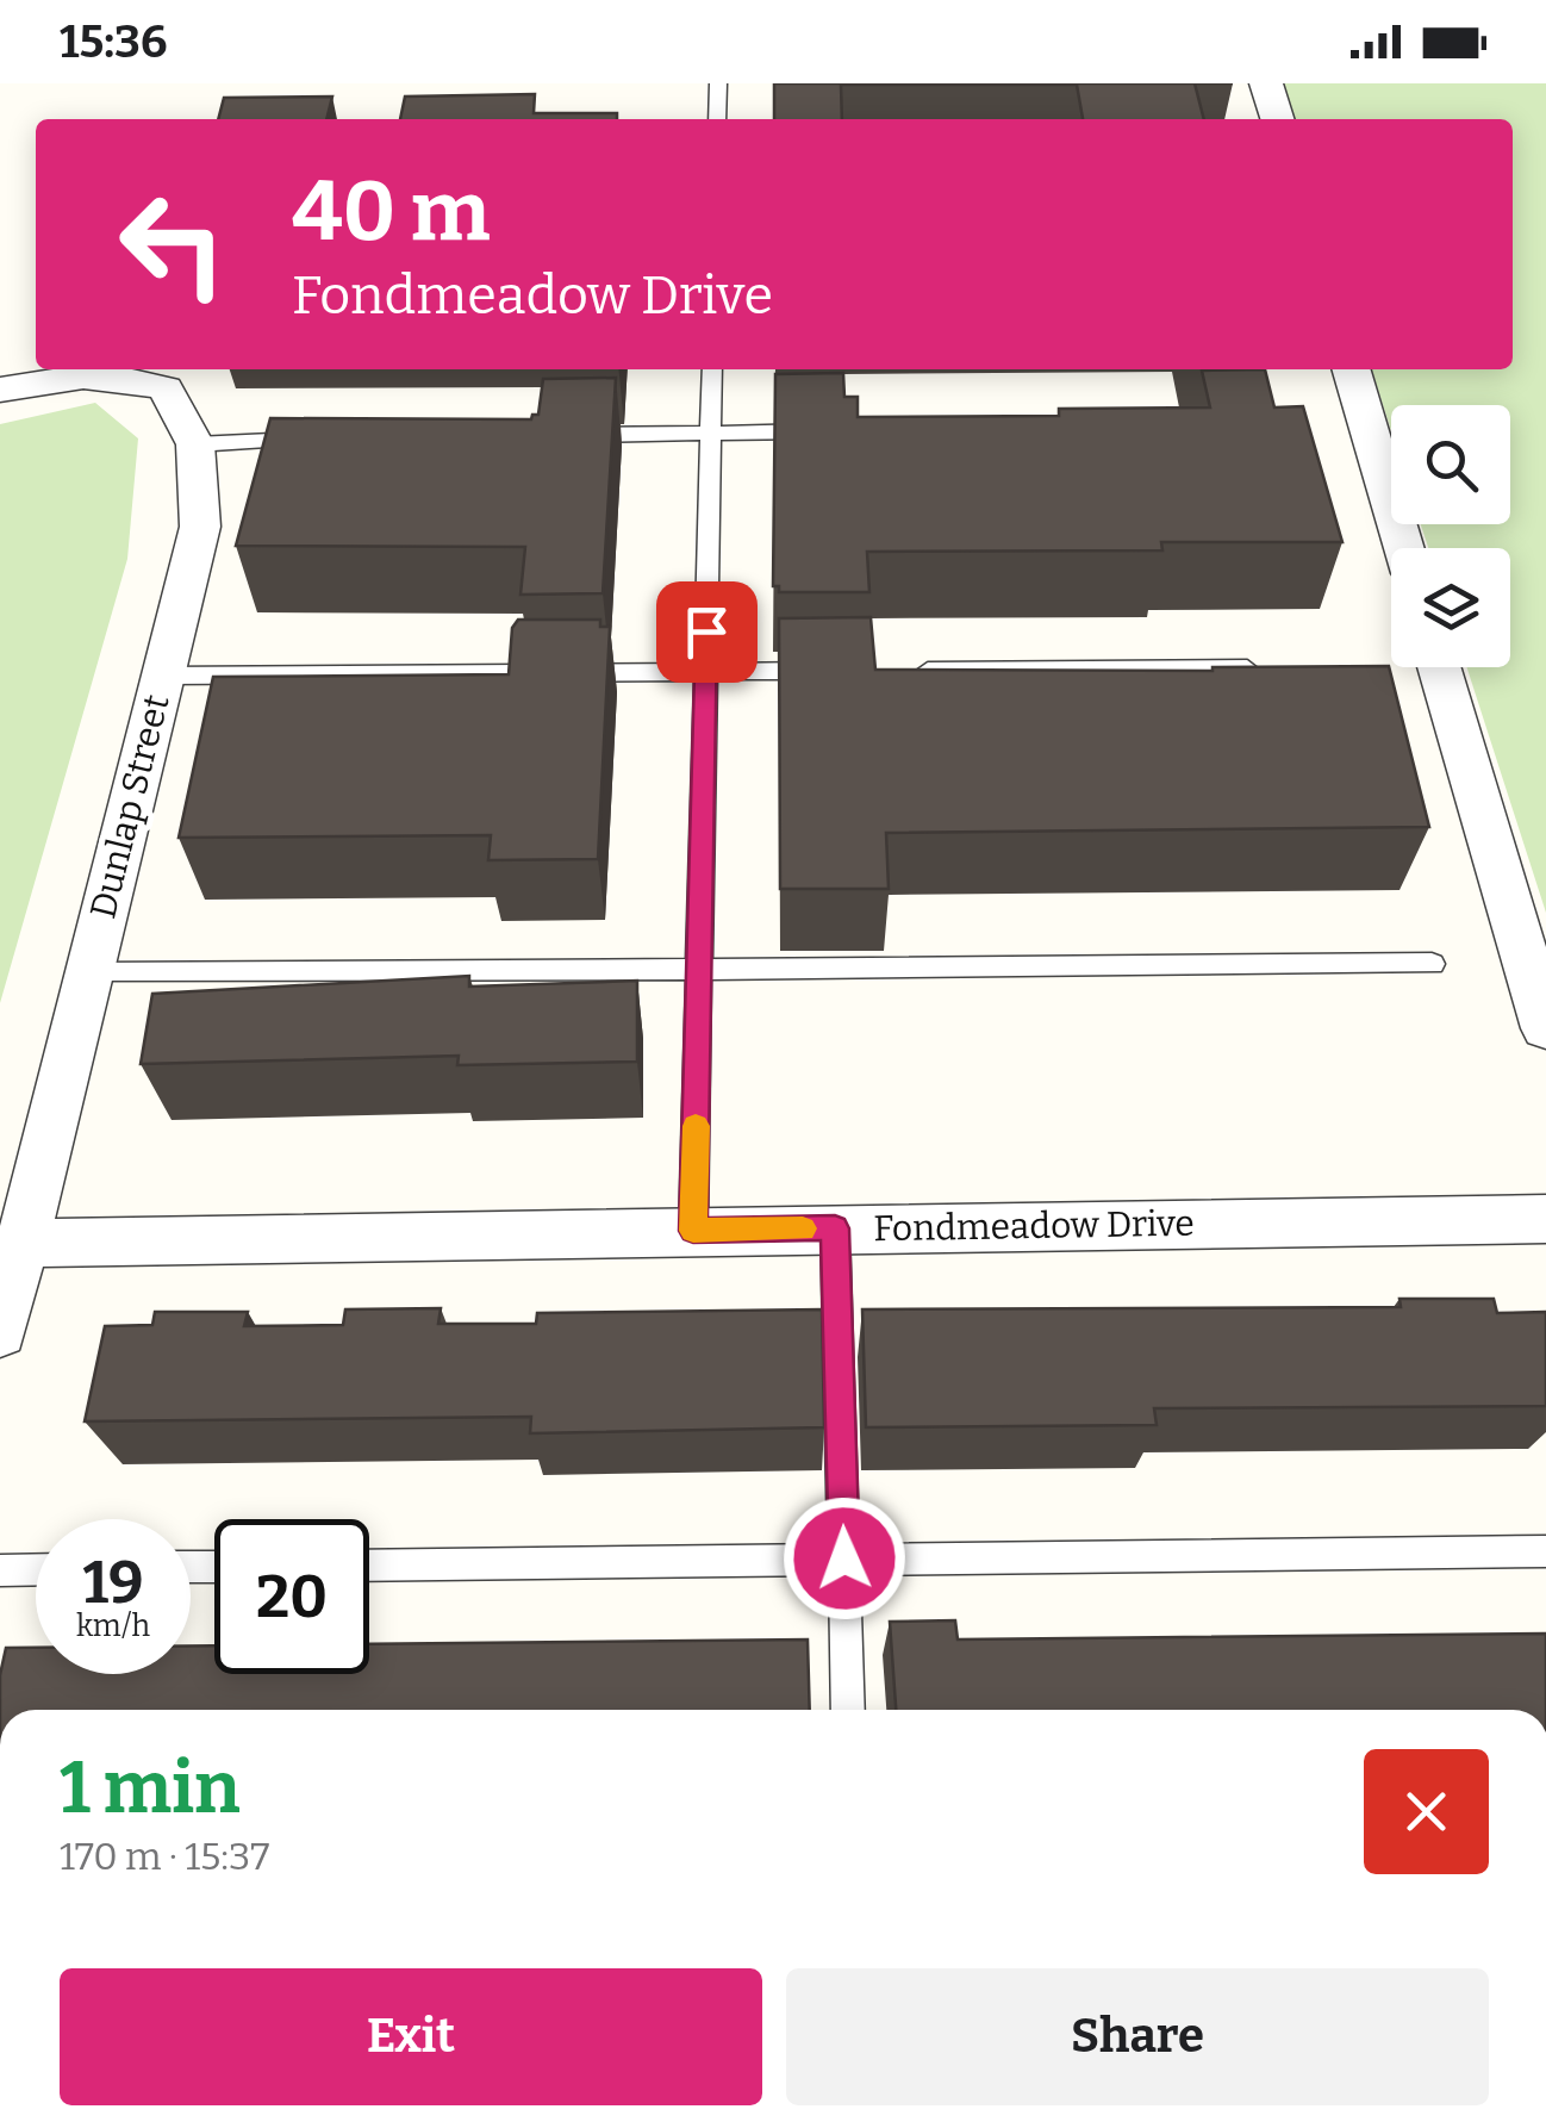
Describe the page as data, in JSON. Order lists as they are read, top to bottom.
{
  "streets": {
    "street": ["Dunlap Street", "Fondmeadow Drive"]
  },
  "crossings": [
    ["Dunlap Street", "Fondmeadow Drive"]
  ],
  "page": {
    "status": "15:36",
    "turn": ["40 m", "Fondmeadow Drive"],
    "speed": "19 km/h",
    "limit": "20",
    "heading": ["1 min", "170 m · 15:37"],
    "buttons": ["Exit", "Share"]
  }
}
